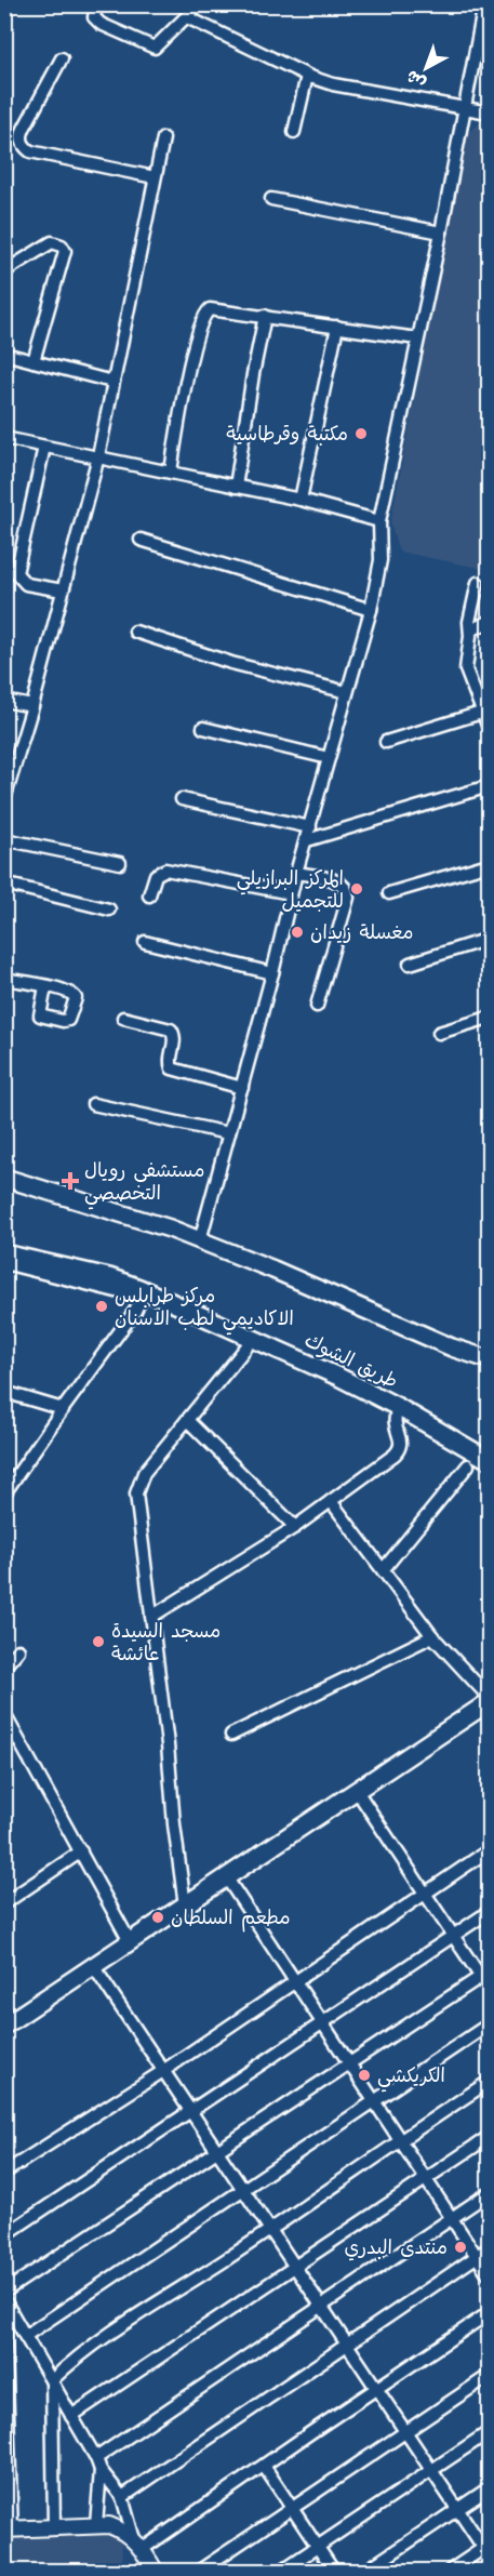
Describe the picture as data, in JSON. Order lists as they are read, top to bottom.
{
  "streets": {
    "main road": ["طريق الشوك"]
  },
  "places": {
    "other": [
      "مكتبة وقرطاسية",
      "المركز البرازيلي للتجميل",
      "مغسلة زيدان",
      "مركز طرابلس الاكاديمي لطب الاسنان",
      "مسجد السيدة عائشة",
      "مطعم السلطان",
      "الكريكشي",
      "منتدى البدري"
    ],
    "health": ["مستشفى رويال التخصصي"]
  },
  "north": "bottom left"
}
